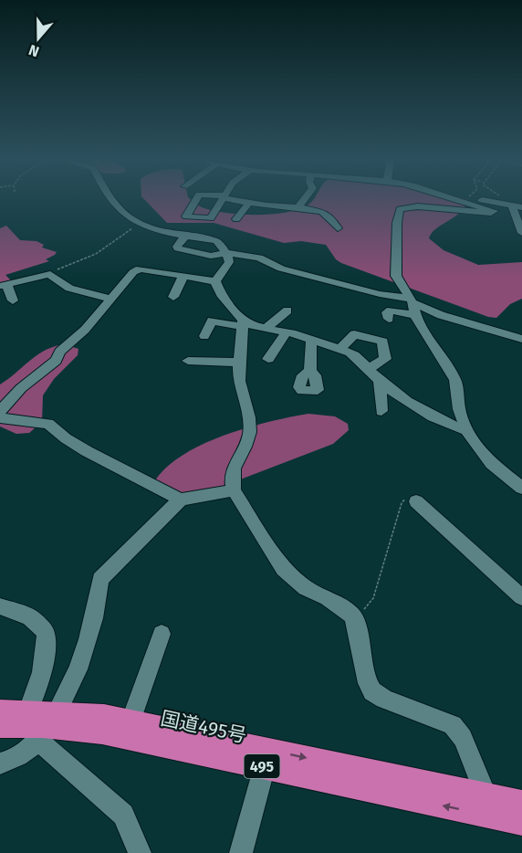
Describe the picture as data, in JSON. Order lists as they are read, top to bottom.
{
  "streets": {
    "highway": ["国道495号", "495"]
  },
  "north": "bottom"
}
